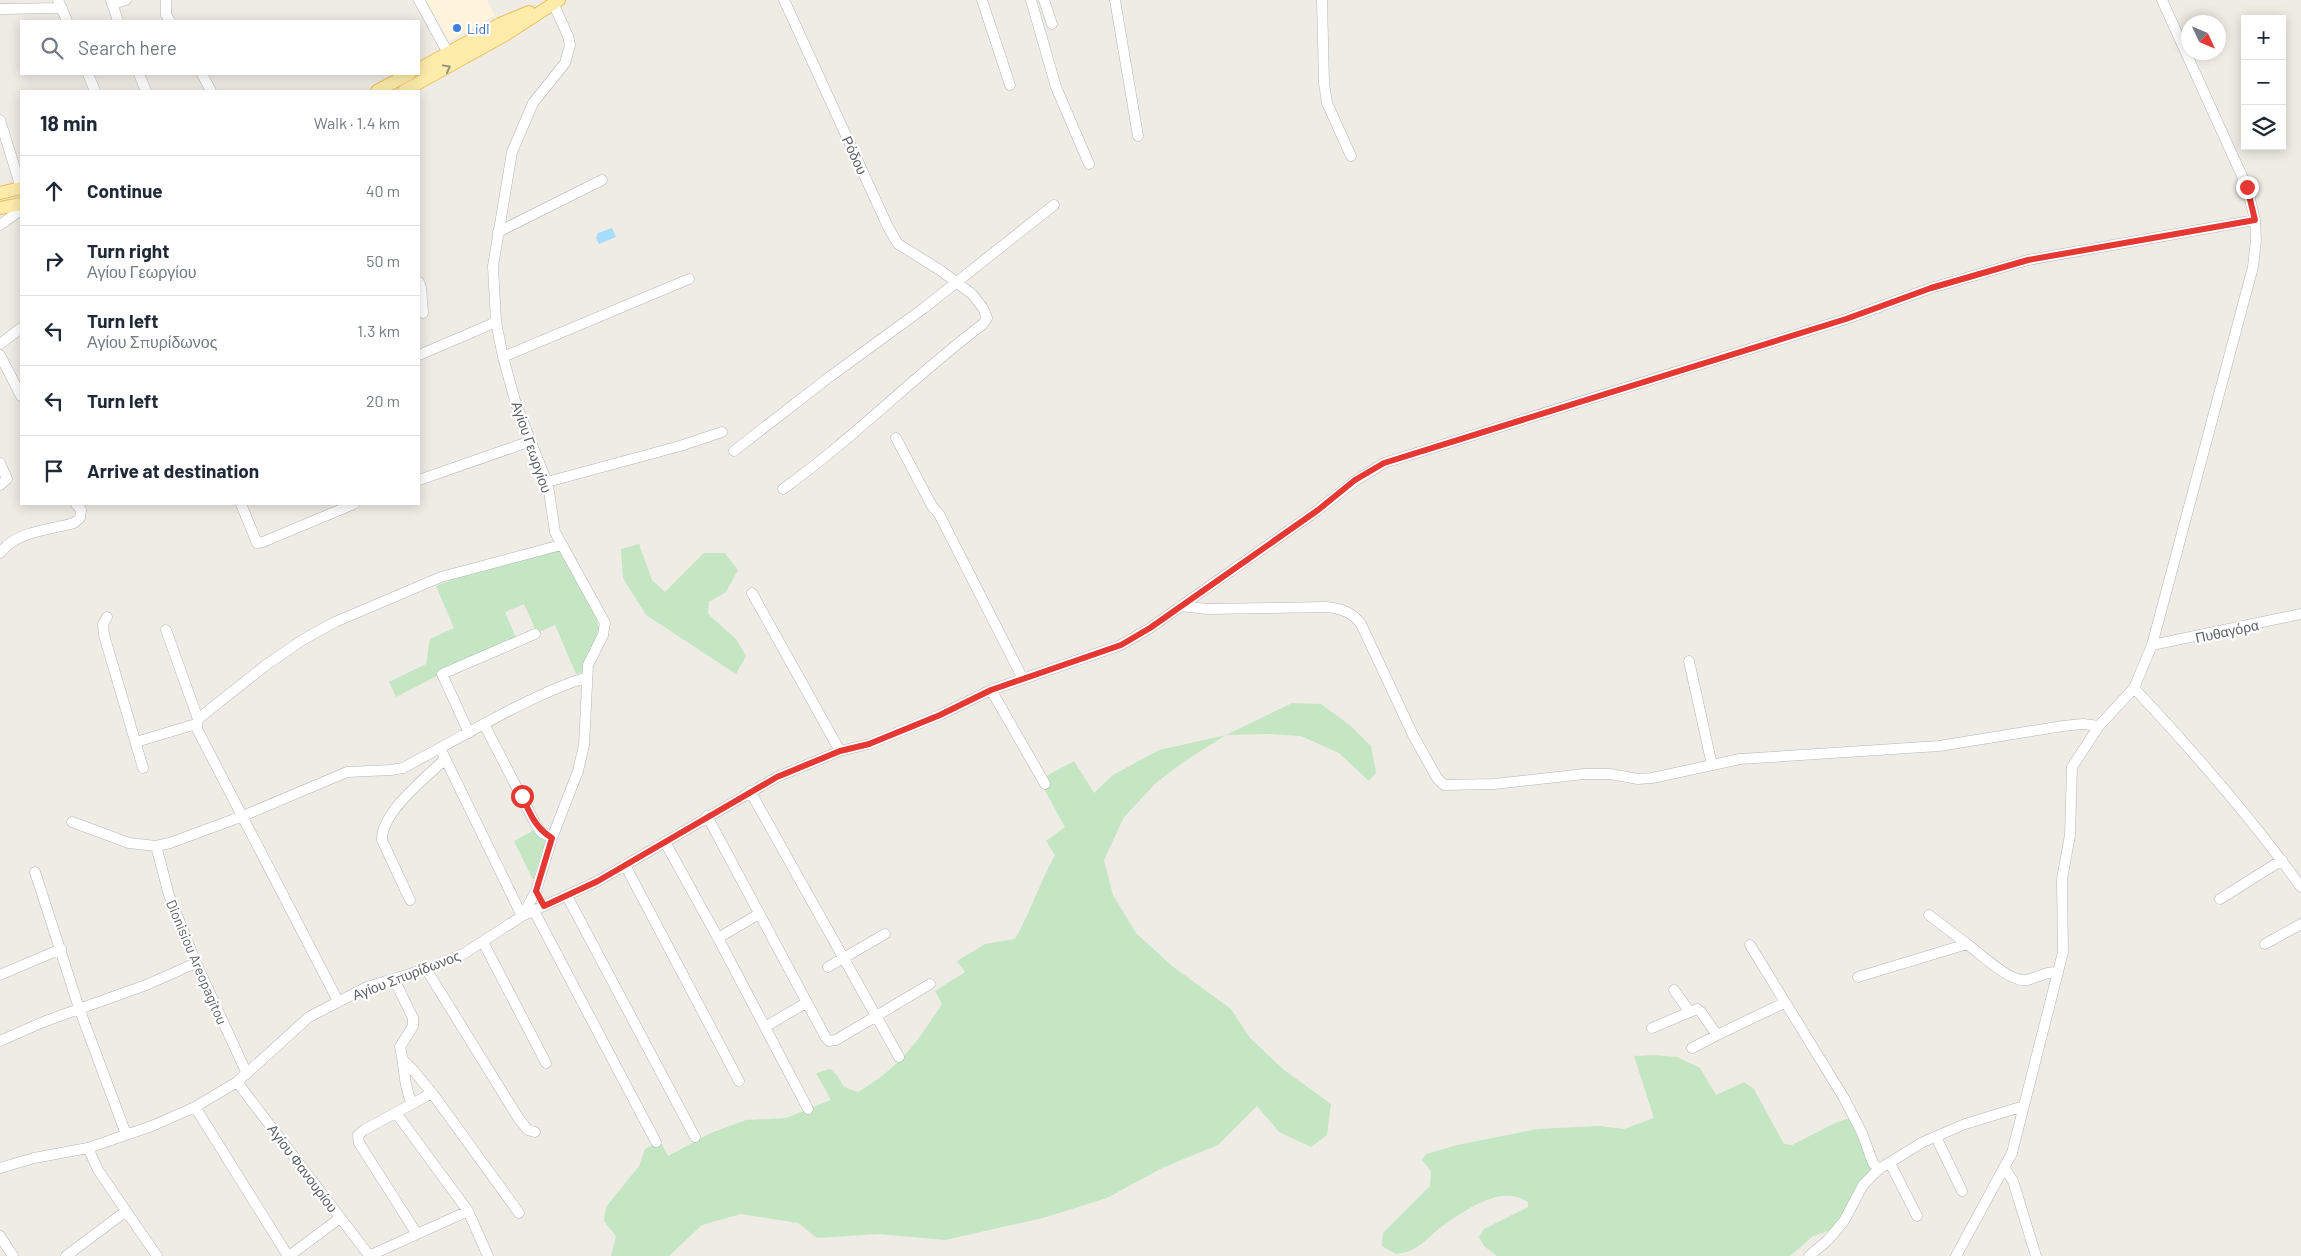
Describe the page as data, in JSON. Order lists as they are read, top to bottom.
{
  "streets": {
    "street": [
      "Ρόδου",
      "Αγίου Γεωργίου",
      "Πυθαγόρα",
      "Dionisiou Areopagitou",
      "Αγίου Σπυρίδωνος",
      "Αγίου Φανουρίου"
    ]
  },
  "crossings": [
    ["Αγίου Γεωργίου", "Αγίου Σπυρίδωνος"],
    ["Dionisiou Areopagitou", "Αγίου Σπυρίδωνος"],
    ["Αγίου Σπυρίδωνος", "Αγίου Φανουρίου"]
  ],
  "places": ["Lidl"],
  "north": "bottom right",
  "page": {
    "map_buttons": ["+", "−"],
    "search": "Search here",
    "heading": ["18 min", "Walk · 1.4 km"],
    "list": [
      ["Continue", "40 m"],
      ["Turn right", "Αγίου Γεωργίου", "50 m"],
      ["Turn left", "Αγίου Σπυρίδωνος", "1.3 km"],
      ["Turn left", "20 m"],
      "Arrive at destination"
    ]
  }
}
